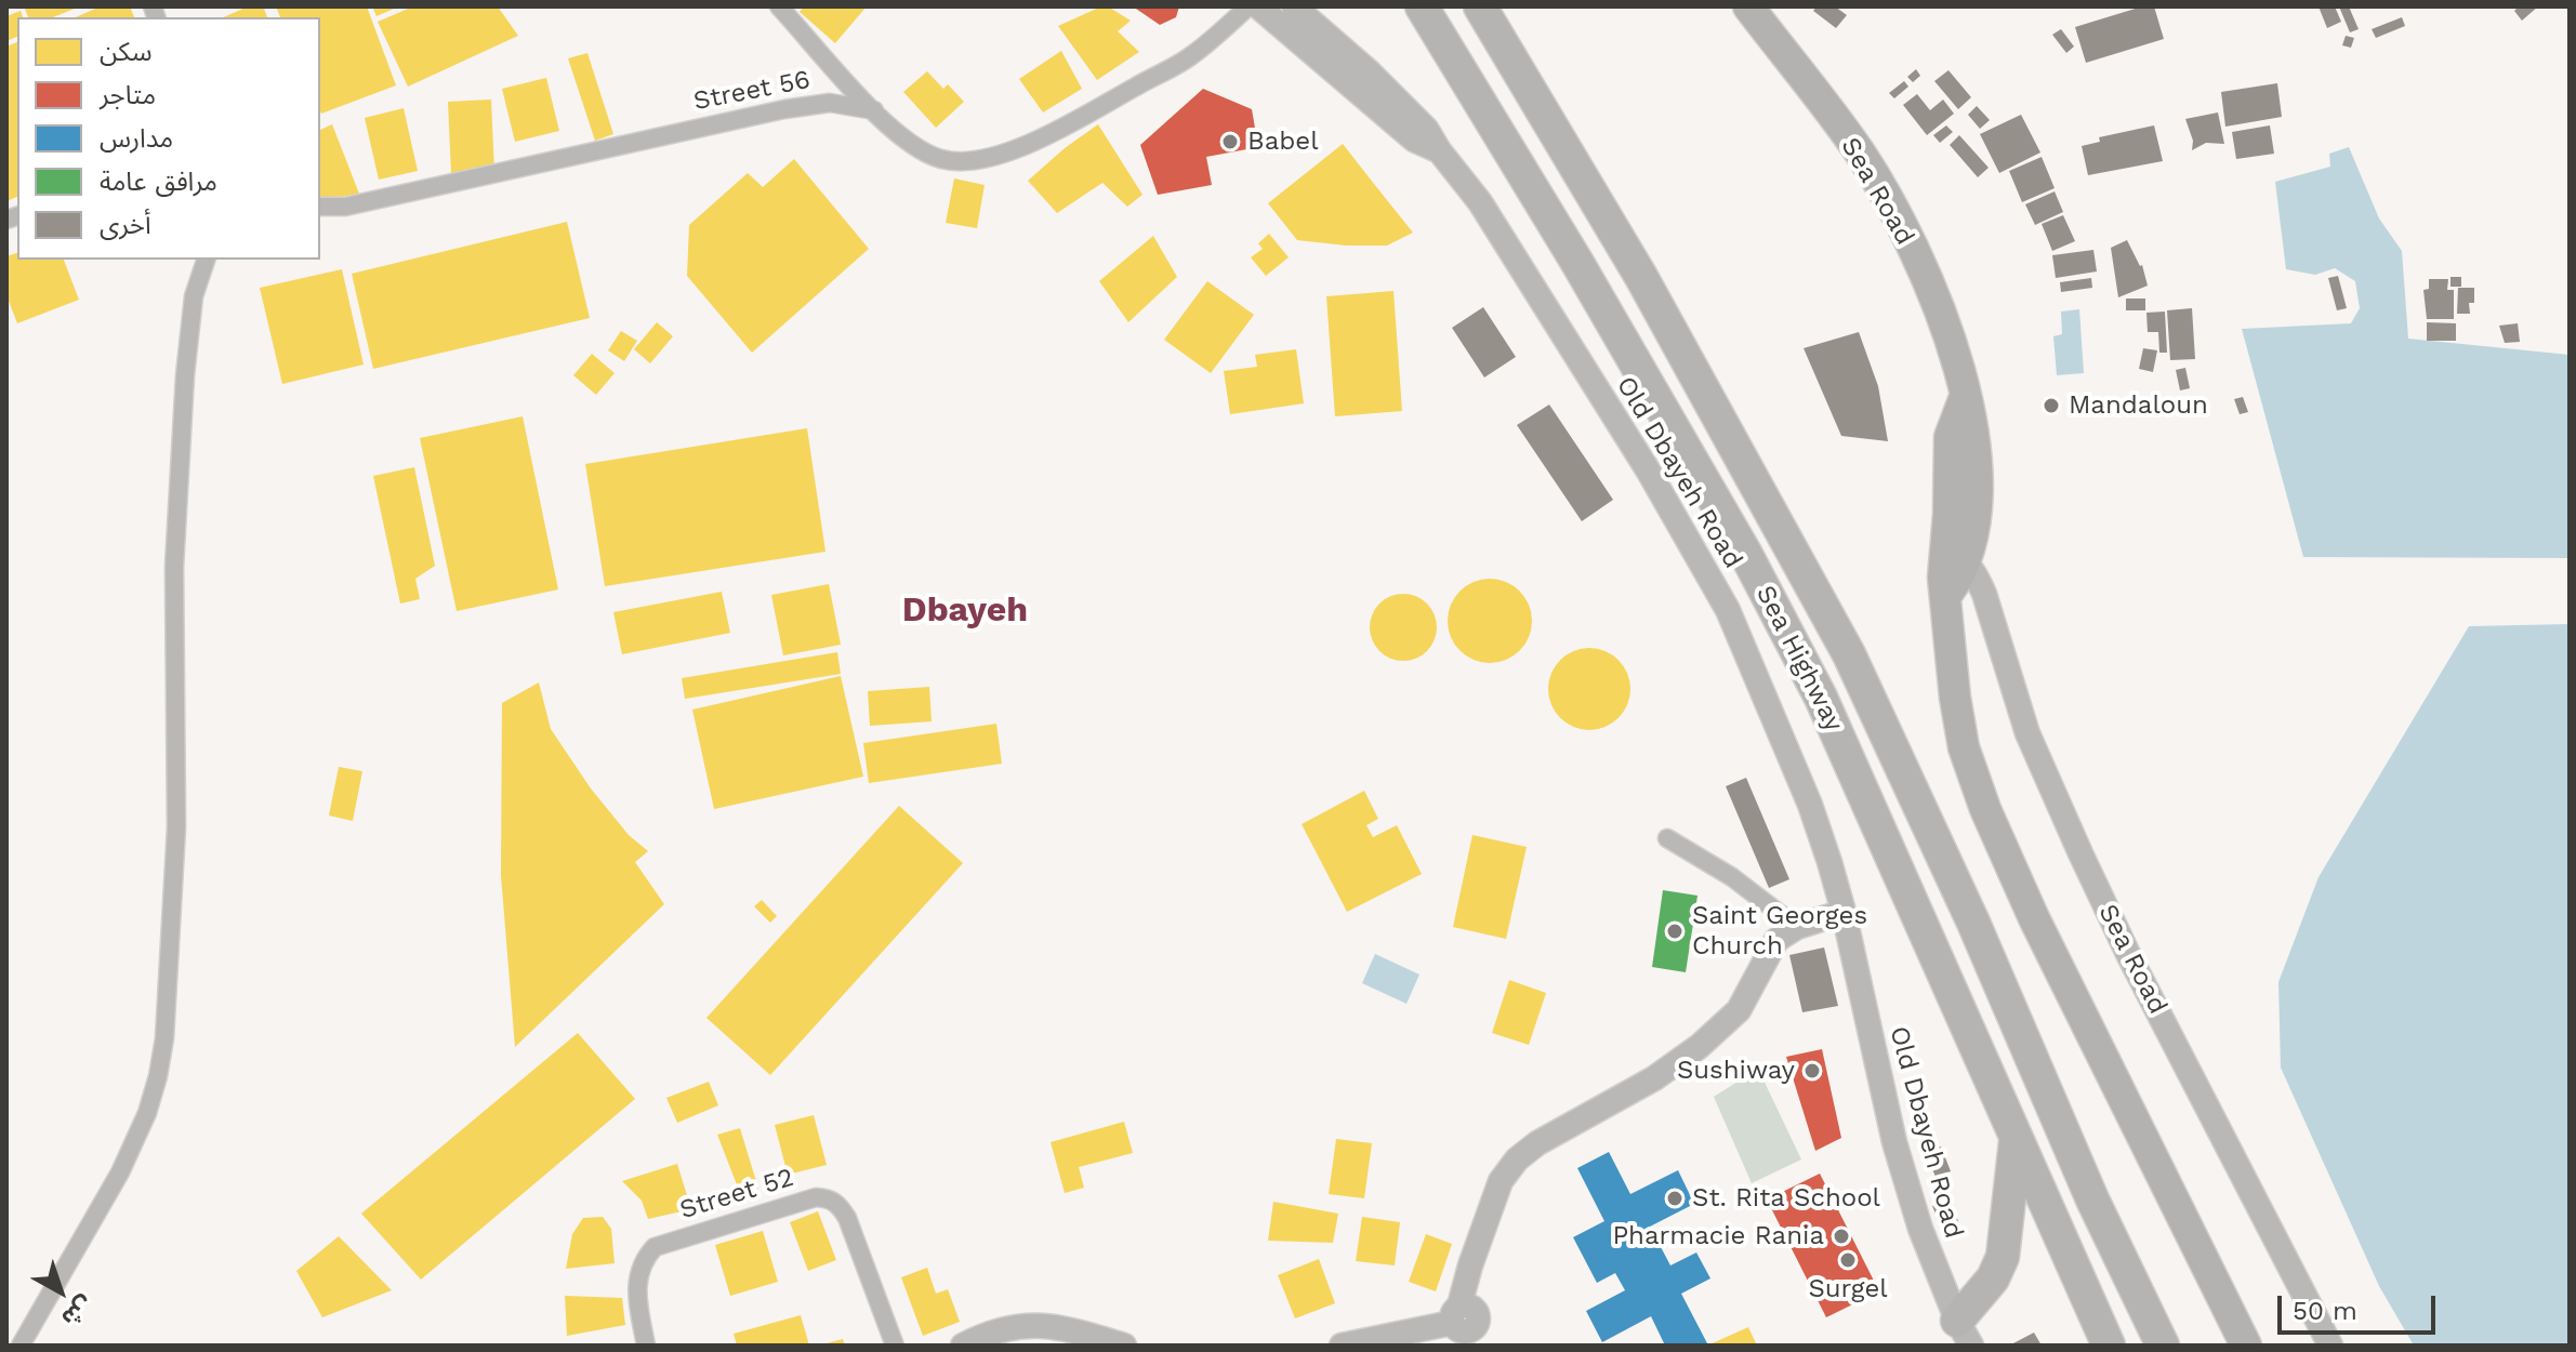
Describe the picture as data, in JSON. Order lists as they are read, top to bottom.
{
  "streets": {
    "highway": ["Sea Road", "Sea Highway"],
    "street": ["Street 56", "Old Dbayeh Road", "Street 52"]
  },
  "districts": ["Dbayeh"],
  "places": [
    "Babel",
    "Mandaloun",
    "Saint Georges Church",
    "Sushiway",
    "St. Rita School",
    "Pharmacie Rania",
    "Surgel"
  ],
  "legend": [
    "سكن",
    "متاجر",
    "مدارس",
    "مرافق عامة",
    "أخرى"
  ],
  "scale_bar": "50 m",
  "north": "bottom right"
}
